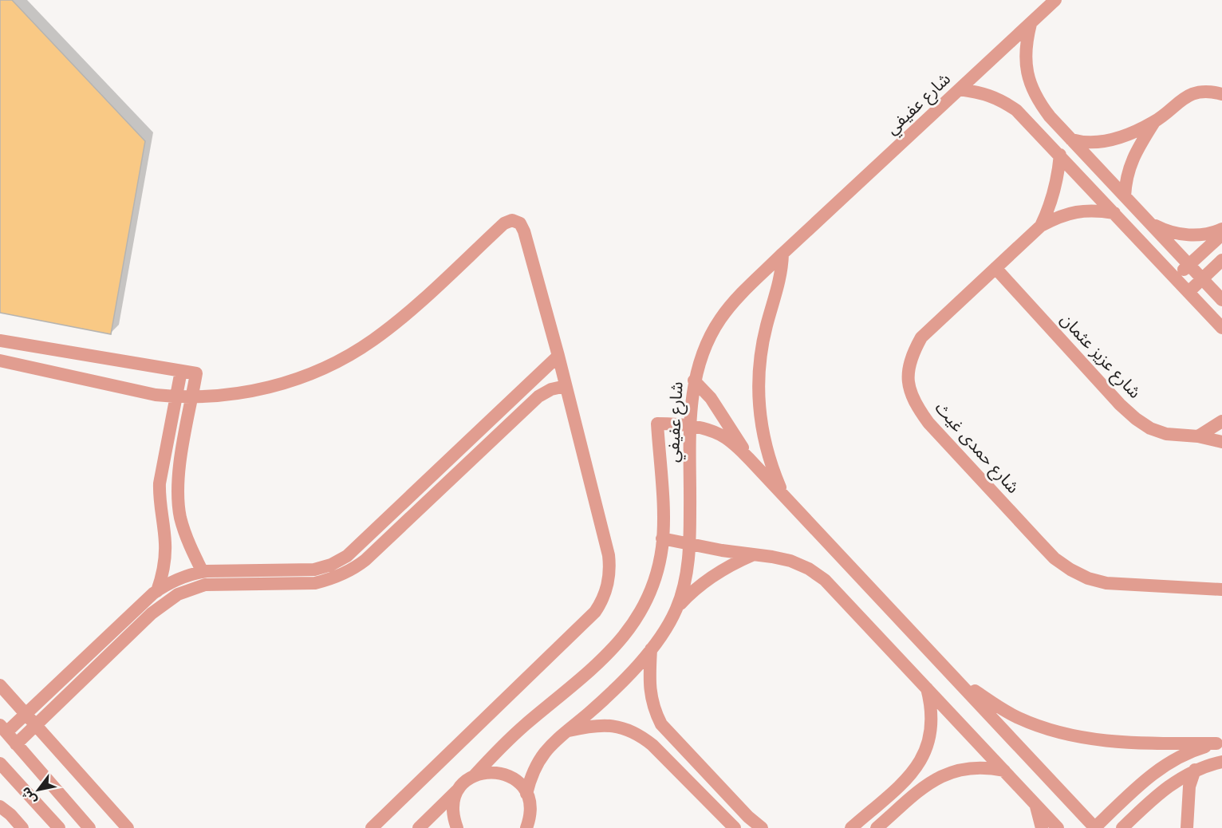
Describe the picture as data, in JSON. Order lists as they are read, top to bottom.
{
  "streets": {
    "street": ["شارع عفيفي", "شارع عزيز عثمان", "شارع حمدى غيث"]
  },
  "crossings": [
    ["شارع عزيز عثمان", "شارع حمدى غيث"]
  ],
  "north": "bottom left"
}
